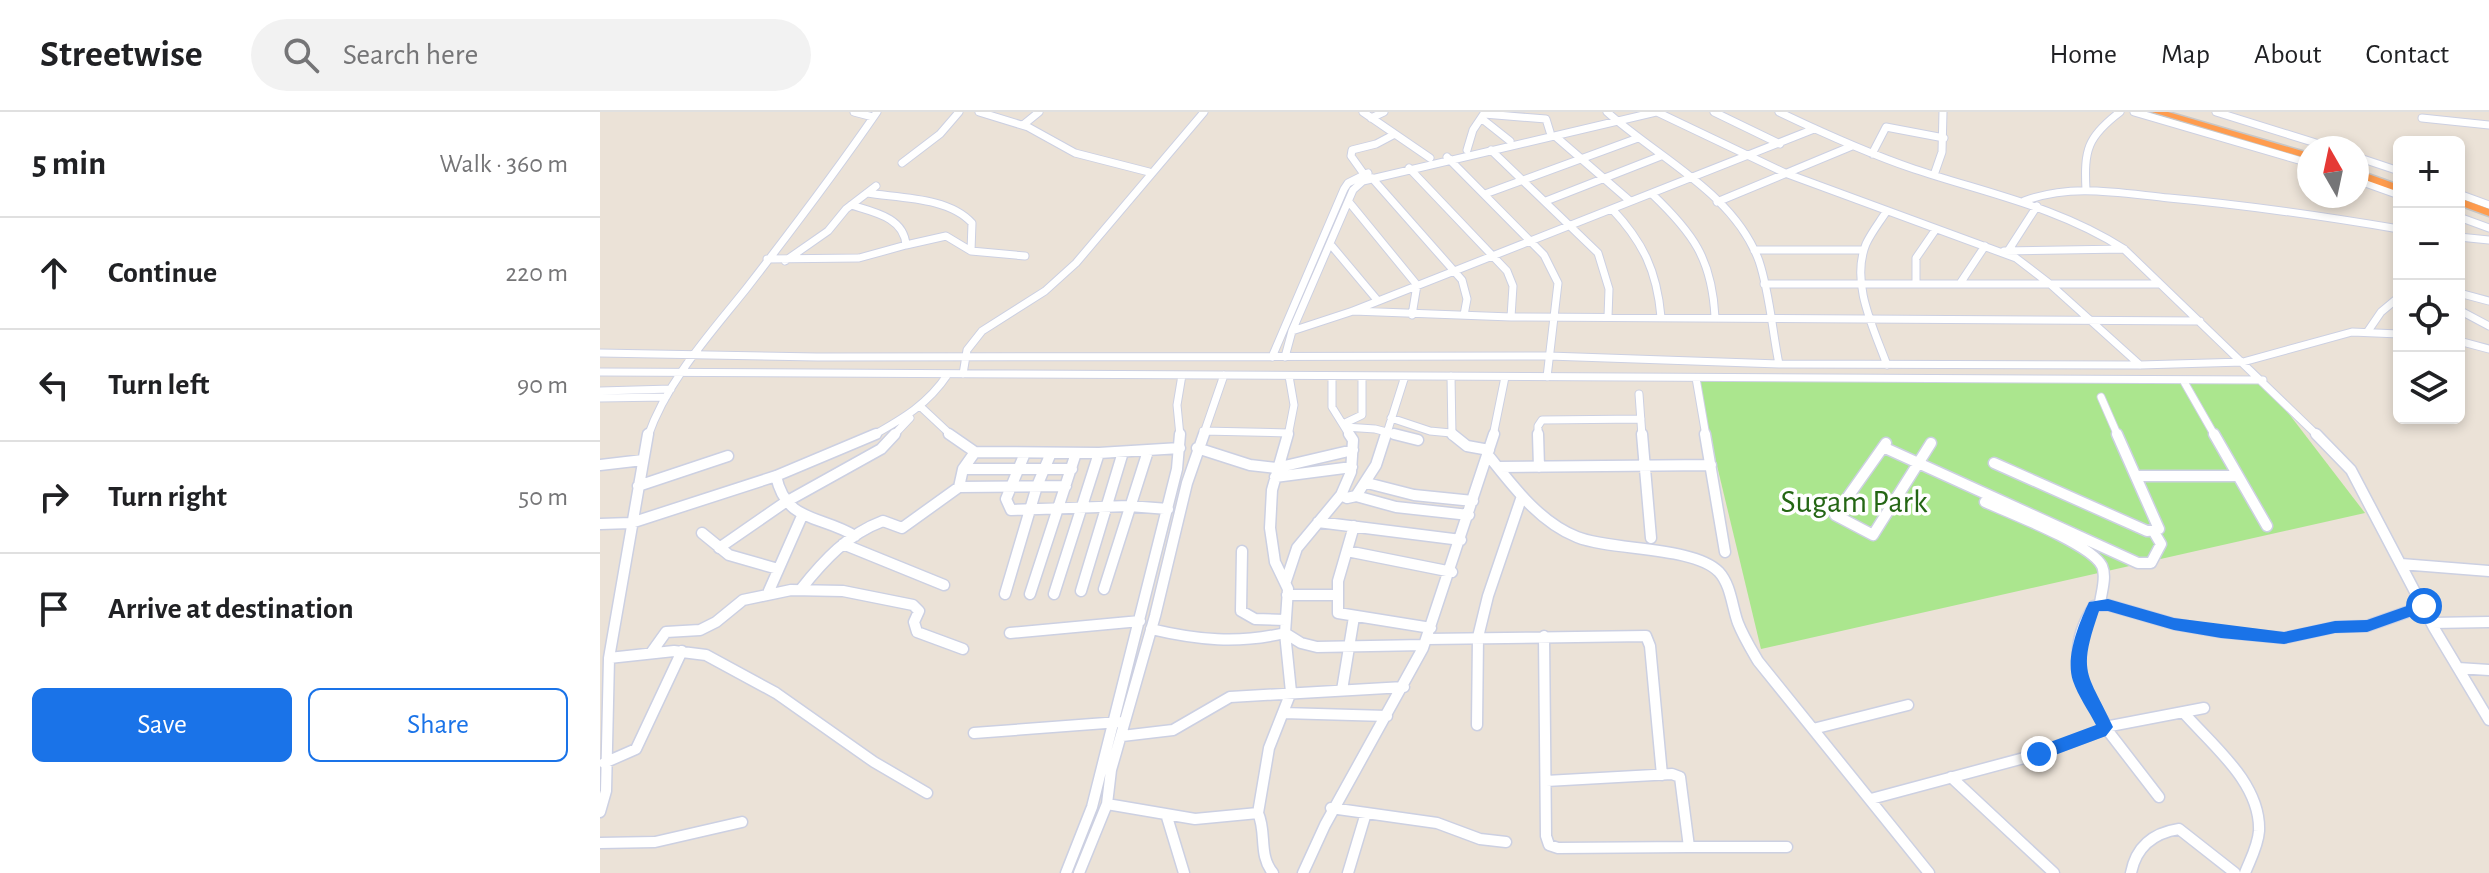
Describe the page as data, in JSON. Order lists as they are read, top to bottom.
{
  "parks": ["Sugam Park"],
  "north": "top",
  "page": {
    "header": "Streetwise",
    "search": "Search here",
    "nav": [
      "Home",
      "Map",
      "About",
      "Contact"
    ],
    "heading": ["5 min", "Walk · 360 m"],
    "map_buttons": ["+", "−"],
    "list": [
      ["Continue", "220 m"],
      ["Turn left", "90 m"],
      ["Turn right", "50 m"],
      "Arrive at destination"
    ],
    "buttons": ["Save", "Share"]
  }
}
